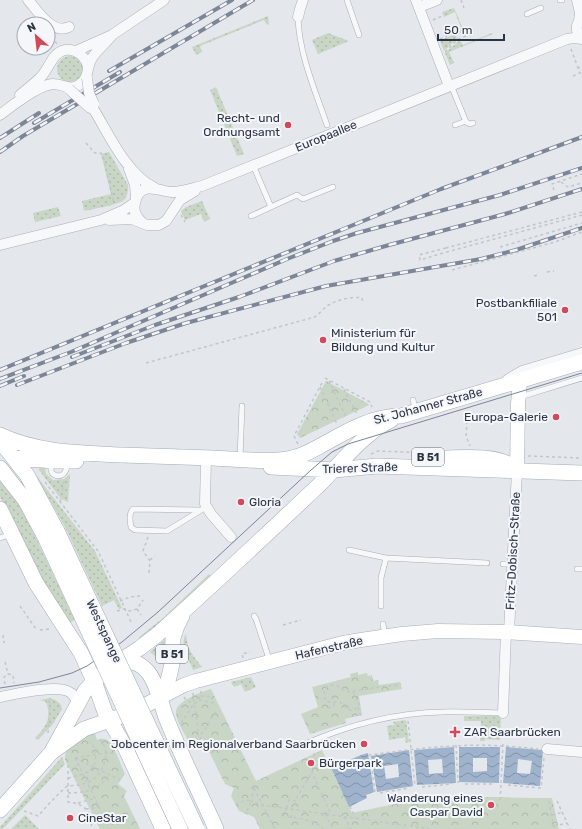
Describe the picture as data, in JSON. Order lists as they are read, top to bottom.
{
  "streets": {
    "main road": [
      "St. Johanner Straße",
      "B 51",
      "Trierer Straße",
      "Westspange"
    ],
    "street": ["Europaallee", "Fritz-Dobisch-Straße", "Hafenstraße"]
  },
  "crossings": [
    ["St. Johanner Straße", "B 51"],
    ["St. Johanner Straße", "Trierer Straße"],
    ["B 51", "Trierer Straße"],
    ["B 51", "Westspange"],
    ["B 51", "Hafenstraße"],
    ["Trierer Straße", "Fritz-Dobisch-Straße"],
    ["Fritz-Dobisch-Straße", "Hafenstraße"],
    ["Westspange", "Hafenstraße"]
  ],
  "places": {
    "other": [
      "Recht- und Ordnungsamt",
      "Postbankfiliale 501",
      "Ministerium für Bildung und Kultur",
      "Europa-Galerie",
      "Gloria",
      "Jobcenter im Regionalverband Saarbrücken",
      "Bürgerpark",
      "Wanderung eines Caspar David",
      "CineStar"
    ],
    "health": ["ZAR Saarbrücken"]
  },
  "scale_bar": "50 m",
  "north": "top left"
}
